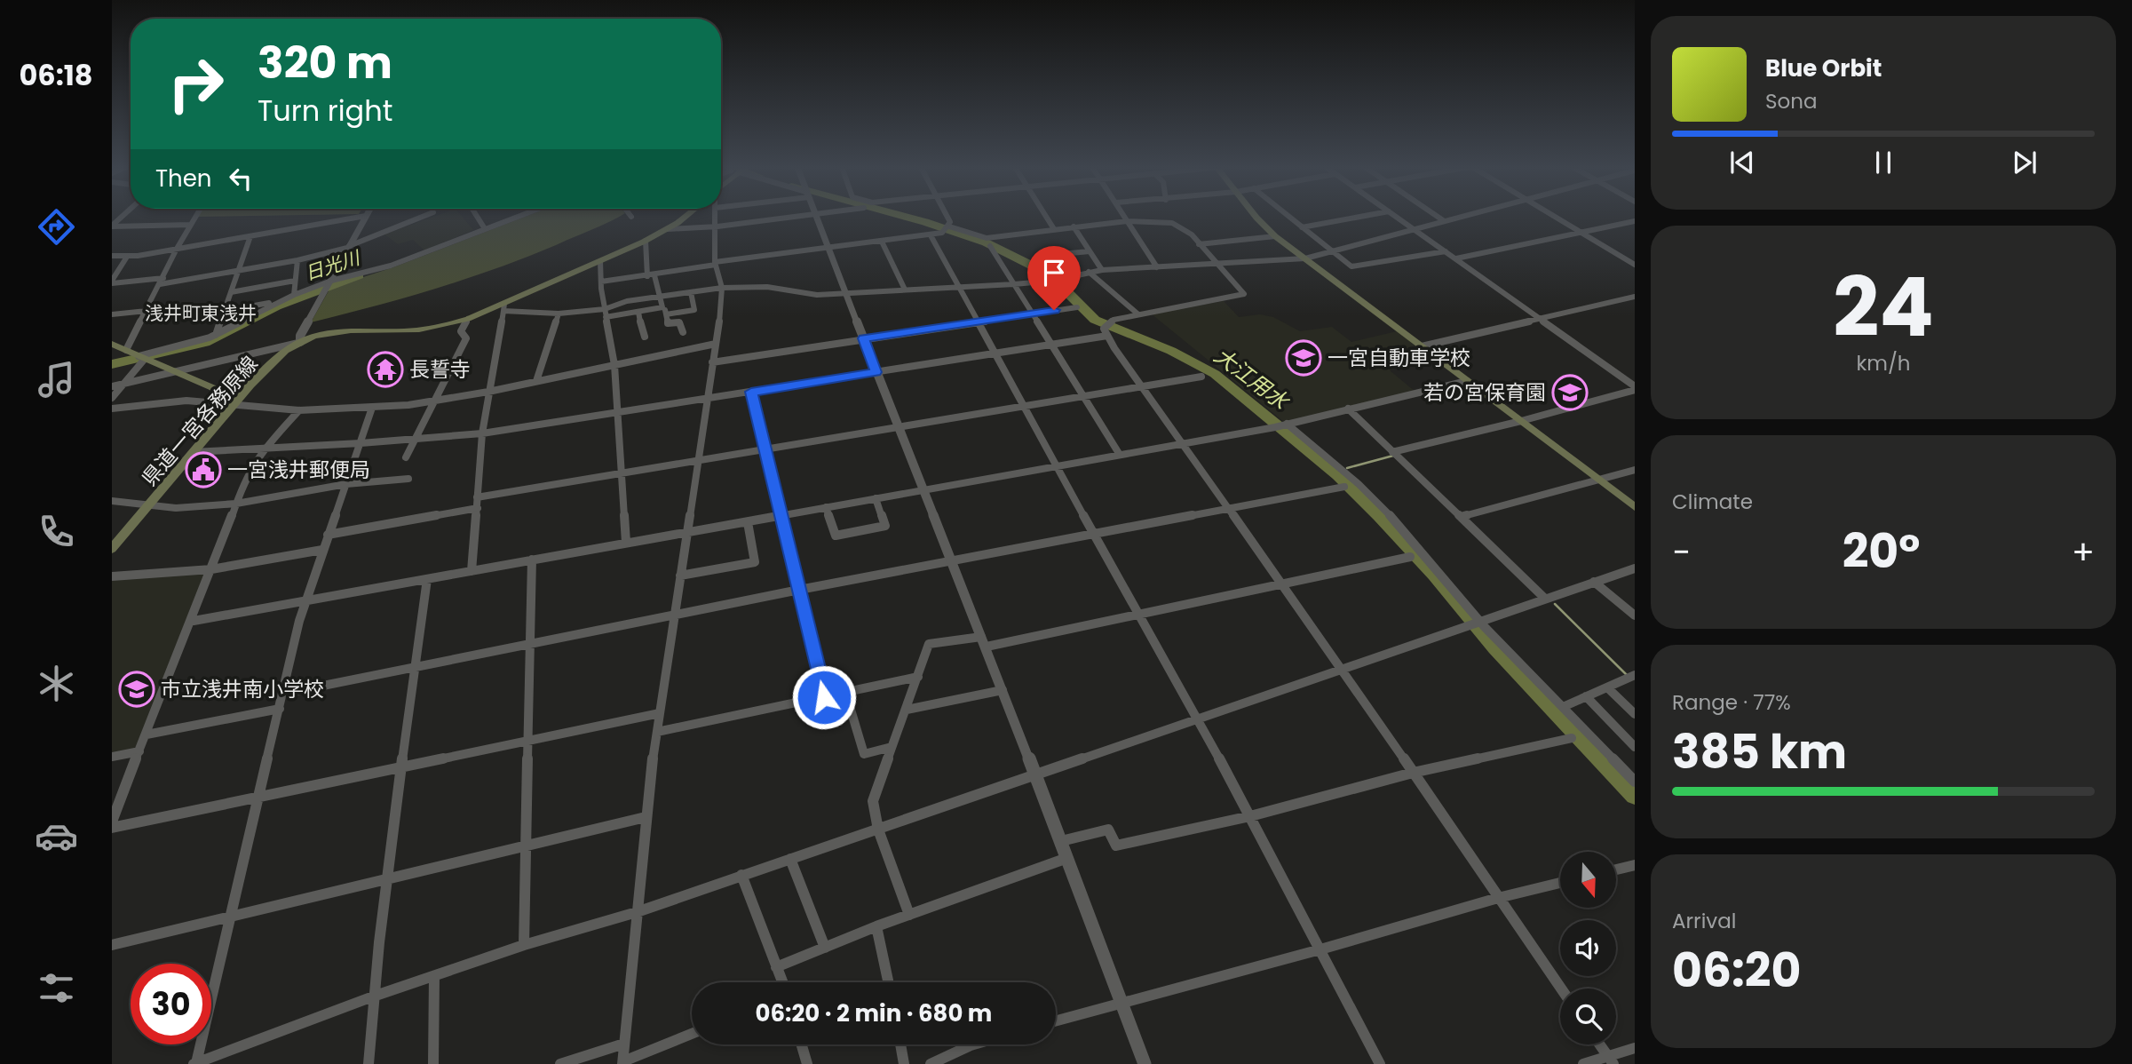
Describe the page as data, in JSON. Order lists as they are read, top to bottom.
{
  "streets": {
    "main road": ["県道一宮各務原線"]
  },
  "districts": ["浅井町東浅井"],
  "water": ["日光川", "大江用水"],
  "places": {
    "school or university": ["一宮自動車学校", "若の宮保育園", "市立浅井南小学校"],
    "temple": ["長誓寺"],
    "public building": ["一宮浅井郵便局"]
  },
  "north": "bottom",
  "page": {
    "tabs": "06:18",
    "turn": ["320 m", "Turn right"],
    "song": ["Blue Orbit", "Sona"],
    "then": "Then",
    "tile": [
      ["24", "km/h"],
      "Climate",
      ["Range · 77%", "385 km"],
      ["Arrival", "06:20"]
    ],
    "heat": ["−", "20°", "+"],
    "limit": "30",
    "trip": "06:20 · 2 min · 680 m"
  }
}
